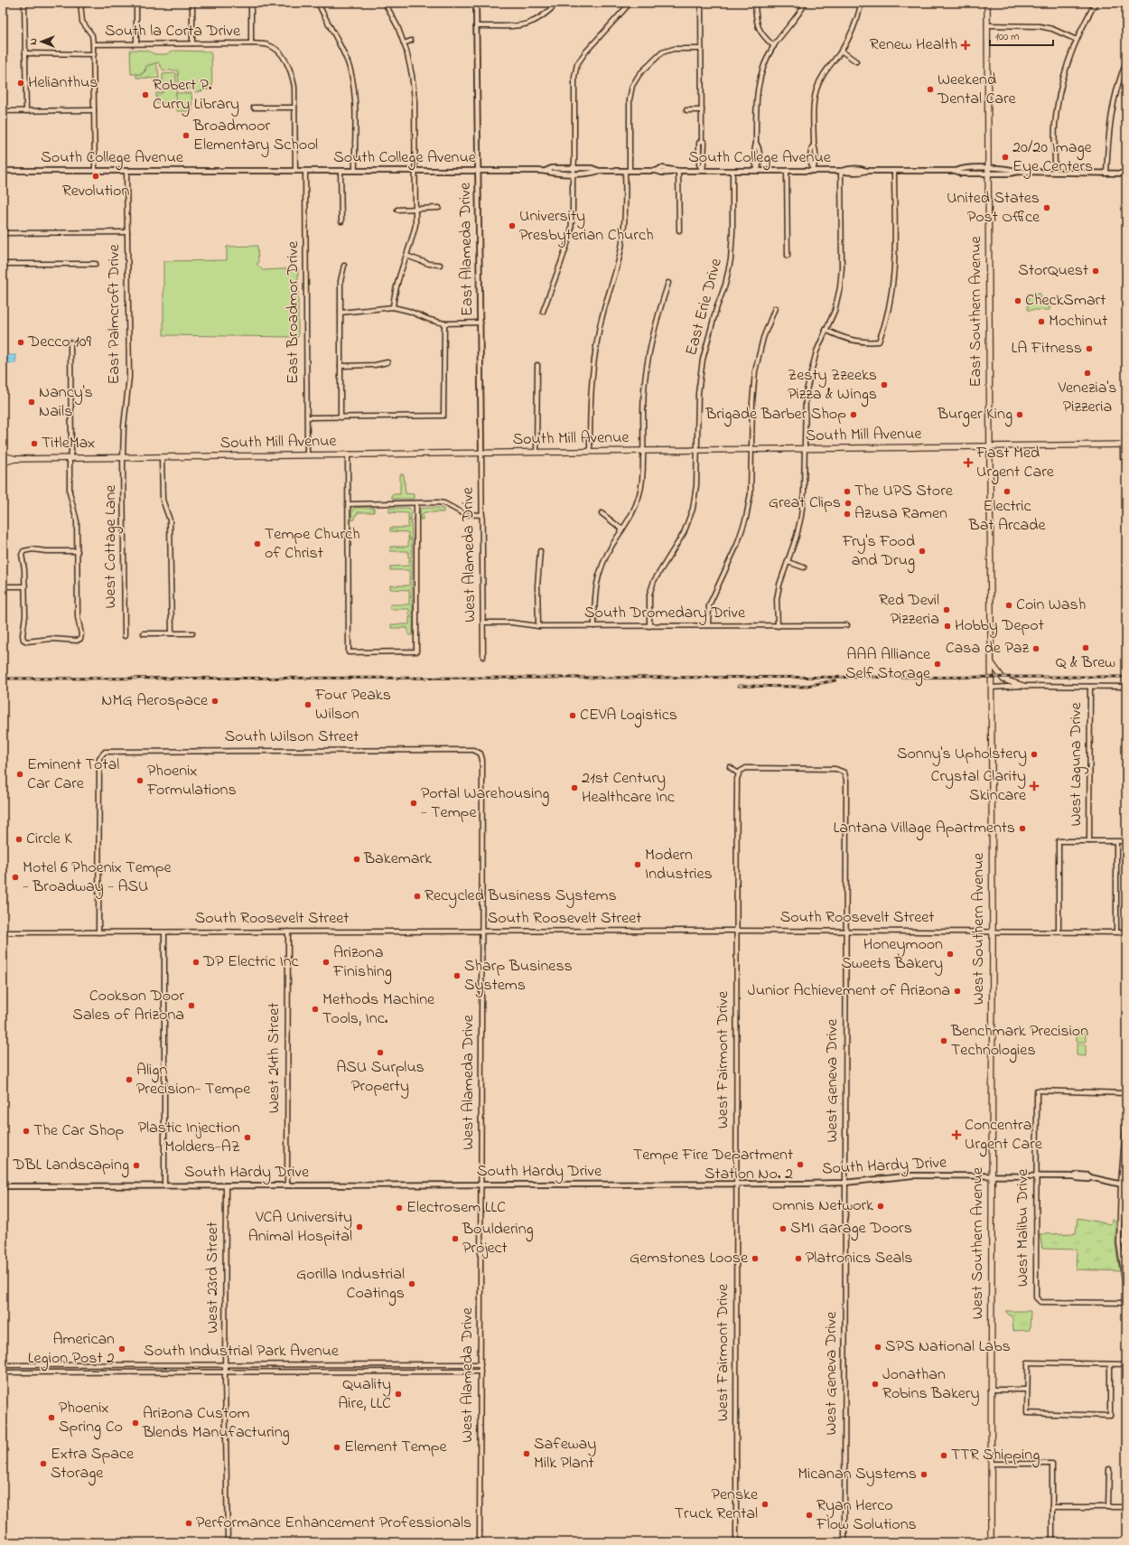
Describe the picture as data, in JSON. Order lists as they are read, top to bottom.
{
  "streets": {
    "main road": ["East Southern Avenue", "South Mill Avenue", "West Southern Avenue"],
    "street": [
      "South la Corta Drive",
      "South College Avenue",
      "East Alameda Drive",
      "East Erie Drive",
      "East Broadmor Drive",
      "East Palmcroft Drive",
      "West Cottage Lane",
      "West Alameda Drive",
      "South Dromedary Drive",
      "South Wilson Street",
      "West Laguna Drive",
      "South Roosevelt Street",
      "West 24th Street",
      "West Fairmont Drive",
      "West Geneva Drive",
      "South Hardy Drive",
      "West Malibu Drive",
      "West 23rd Street",
      "South Industrial Park Avenue"
    ]
  },
  "crossings": [
    ["South College Avenue", "East Alameda Drive"],
    ["South College Avenue", "East Erie Drive"],
    ["South College Avenue", "East Southern Avenue"],
    ["South College Avenue", "East Broadmor Drive"],
    ["South College Avenue", "East Palmcroft Drive"],
    ["East Alameda Drive", "South Mill Avenue"],
    ["East Alameda Drive", "West Alameda Drive"],
    ["East Erie Drive", "South Mill Avenue"],
    ["East Erie Drive", "South Dromedary Drive"],
    ["East Southern Avenue", "South Mill Avenue"],
    ["East Southern Avenue", "West Southern Avenue"],
    ["East Broadmor Drive", "South Mill Avenue"],
    ["East Palmcroft Drive", "South Mill Avenue"],
    ["East Palmcroft Drive", "West Cottage Lane"],
    ["South Mill Avenue", "West Cottage Lane"],
    ["South Mill Avenue", "West Alameda Drive"],
    ["South Mill Avenue", "West Southern Avenue"],
    ["West Alameda Drive", "South Dromedary Drive"],
    ["West Alameda Drive", "South Wilson Street"],
    ["West Alameda Drive", "South Roosevelt Street"],
    ["West Alameda Drive", "South Hardy Drive"],
    ["West Alameda Drive", "South Industrial Park Avenue"],
    ["South Wilson Street", "South Roosevelt Street"],
    ["South Roosevelt Street", "West Southern Avenue"],
    ["South Roosevelt Street", "West 24th Street"],
    ["South Roosevelt Street", "West Fairmont Drive"],
    ["South Roosevelt Street", "West Geneva Drive"],
    ["West Southern Avenue", "South Hardy Drive"],
    ["West 24th Street", "South Hardy Drive"],
    ["West Fairmont Drive", "West Geneva Drive"],
    ["West Fairmont Drive", "South Hardy Drive"],
    ["West Geneva Drive", "South Hardy Drive"],
    ["South Hardy Drive", "West Malibu Drive"],
    ["South Hardy Drive", "West 23rd Street"],
    ["West 23rd Street", "South Industrial Park Avenue"]
  ],
  "places": {
    "health": [
      "Renew Health",
      "Fast Med Urgent Care",
      "Crystal Clarity Skincare",
      "Concentra Urgent Care"
    ],
    "other": [
      "Helianthus",
      "Weekend Dental Care",
      "Robert P. Curry Library",
      "Broadmoor Elementary School",
      "20/20 Image Eye Centers",
      "Revolution",
      "United States Post Office",
      "University Presbyterian Church",
      "StorQuest",
      "CheckSmart",
      "Mochinut",
      "Decco 109",
      "LA Fitness",
      "Venezia's Pizzeria",
      "Zesty Zzeeks Pizza & Wings",
      "Nancy's Nails",
      "Brigade Barber Shop",
      "Burger King",
      "TitleMax",
      "The UPS Store",
      "Electric Bat Arcade",
      "Great Clips",
      "Azusa Ramen",
      "Tempe Church of Christ",
      "Fry's Food and Drug",
      "Coin Wash",
      "Red Devil Pizzeria",
      "Hobby Depot",
      "Q & Brew",
      "Casa de Paz",
      "AAA Alliance Self Storage",
      "NMG Aerospace",
      "Four Peaks Wilson",
      "CEVA Logistics",
      "Sonny's Upholstery",
      "Eminent Total Car Care",
      "Phoenix Formulations",
      "21st Century Healthcare Inc",
      "Portal Warehousing - Tempe",
      "Lantana Village Apartments",
      "Circle K",
      "Bakemark",
      "Modern Industries",
      "Motel 6 Phoenix Tempe - Broadway - ASU",
      "Recycled Business Systems",
      "Honeymoon Sweets Bakery",
      "DP Electric Inc",
      "Arizona Finishing",
      "Sharp Business Systems",
      "Junior Achievement of Arizona",
      "Cookson Door Sales of Arizona",
      "Methods Machine Tools, Inc.",
      "Benchmark Precision Technologies",
      "ASU Surplus Property",
      "Align Precision- Tempe",
      "The Car Shop",
      "Plastic Injection Molders-AZ",
      "Tempe Fire Department Station No. 2",
      "DBL Landscaping",
      "Omnis Network",
      "Electrosem LLC",
      "VCA University Animal Hospital",
      "SMI Garage Doors",
      "Bouldering Project",
      "Gemstones Loose",
      "Platronics Seals",
      "Gorilla Industrial Coatings",
      "SPS National Labs",
      "American Legion Post 2",
      "Jonathan Robins Bakery",
      "Quality Aire, LLC",
      "Phoenix Spring Co",
      "Arizona Custom Blends Manufacturing",
      "Element Tempe",
      "Safeway Milk Plant",
      "TTR Shipping",
      "Extra Space Storage",
      "Micanan Systems",
      "Penske Truck Rental",
      "Ryan Herco Flow Solutions",
      "Performance Enhancement Professionals"
    ]
  },
  "scale_bar": "100 m",
  "north": "left"
}
